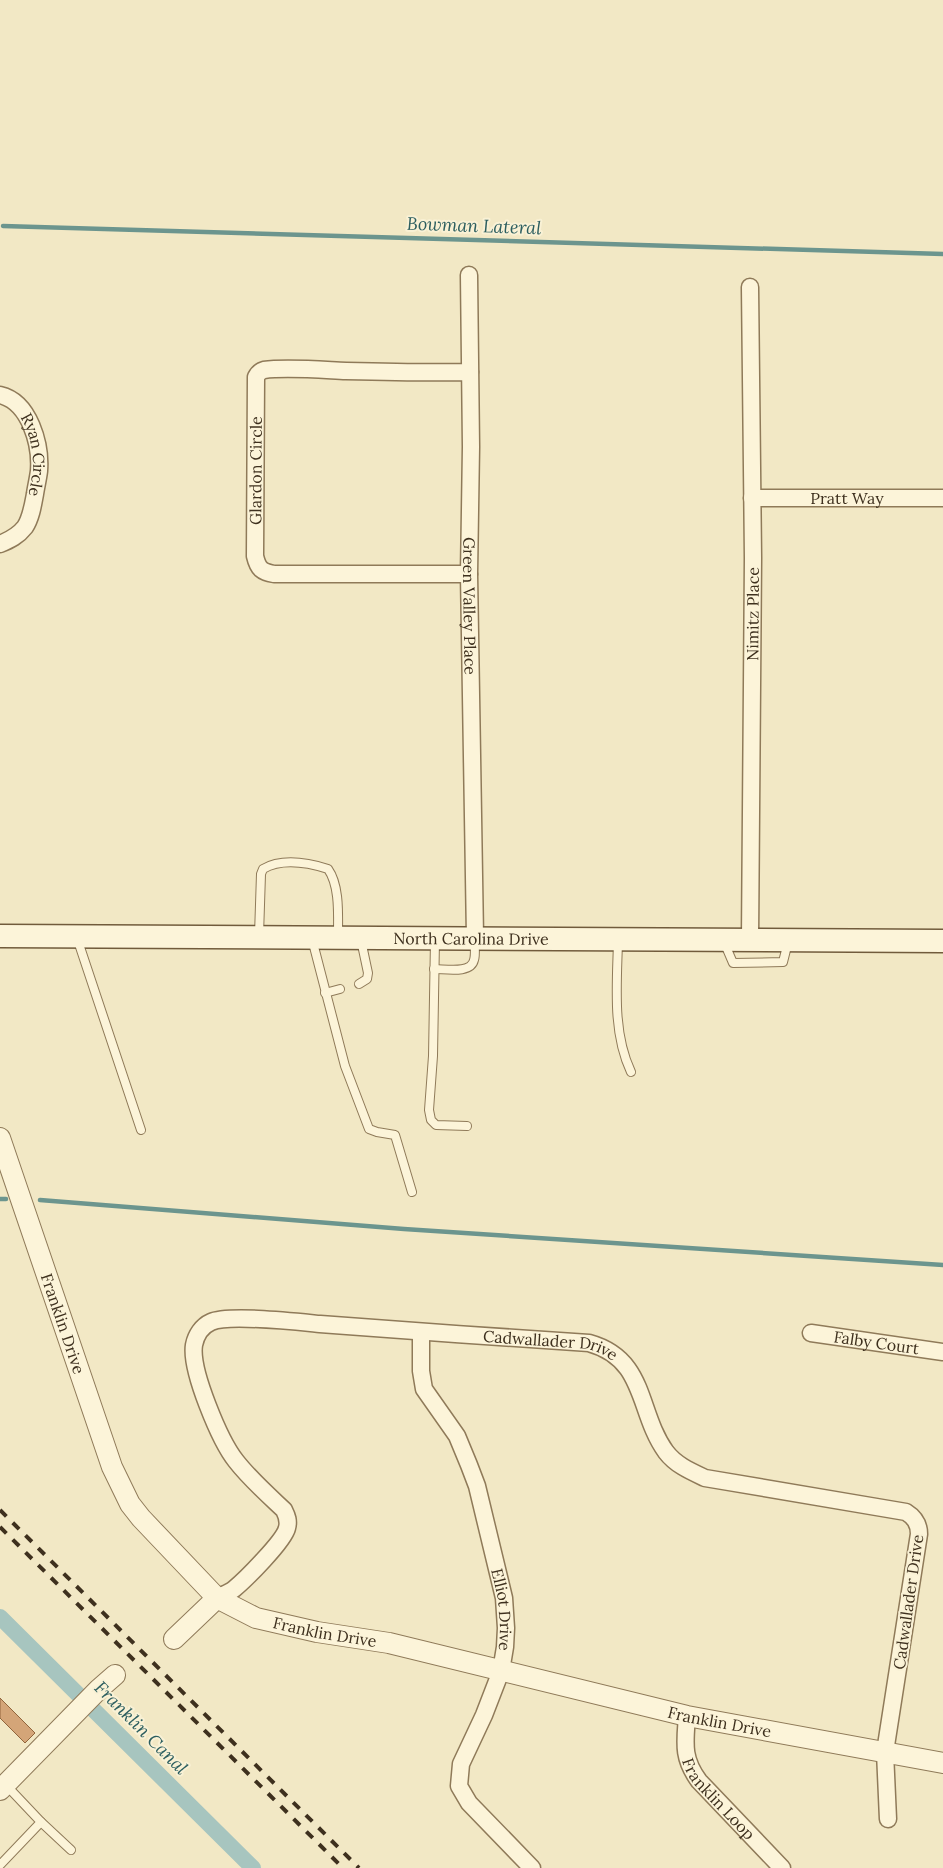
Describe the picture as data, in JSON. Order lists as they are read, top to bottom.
{
  "streets": {
    "main road": ["North Carolina Drive"],
    "street": [
      "Ryan Circle",
      "Glardon Circle",
      "Pratt Way",
      "Green Valley Place",
      "Nimitz Place",
      "Franklin Drive",
      "Falby Court",
      "Cadwallader Drive",
      "Elliot Drive",
      "Franklin Loop"
    ]
  },
  "crossings": [
    ["Glardon Circle", "Green Valley Place"],
    ["Pratt Way", "Nimitz Place"],
    ["Green Valley Place", "North Carolina Drive"],
    ["Nimitz Place", "North Carolina Drive"],
    ["Franklin Drive", "Cadwallader Drive"],
    ["Franklin Drive", "Elliot Drive"],
    ["Franklin Drive", "Franklin Loop"],
    ["Cadwallader Drive", "Elliot Drive"]
  ],
  "water": ["Bowman Lateral", "Franklin Canal"]
}
